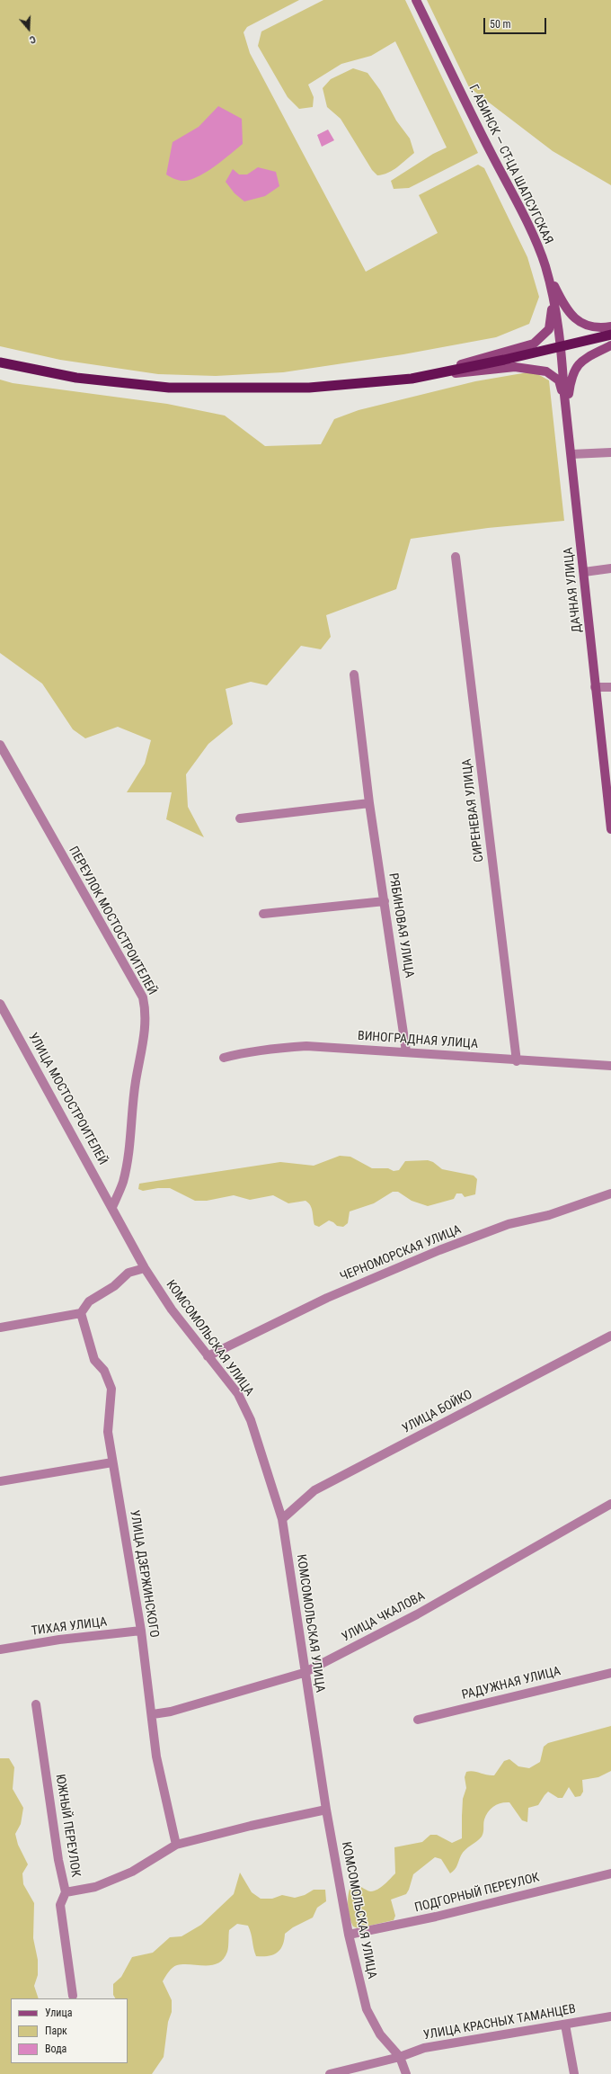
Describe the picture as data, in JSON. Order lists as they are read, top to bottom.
{
  "streets": {
    "main road": ["Г. АБИНСК — СТ-ЦА ШАПСУГСКАЯ", "ДАЧНАЯ УЛИЦА"],
    "street": [
      "СИРЕНЕВАЯ УЛИЦА",
      "ПЕРЕУЛОК МОСТОСТРОИТЕЛЕЙ",
      "РЯБИНОВАЯ УЛИЦА",
      "ВИНОГРАДНАЯ УЛИЦА",
      "УЛИЦА МОСТОСТРОИТЕЛЕЙ",
      "ЧЕРНОМОРСКАЯ УЛИЦА",
      "КОМСОМОЛЬСКАЯ УЛИЦА",
      "УЛИЦА БОЙКО",
      "УЛИЦА ДЗЕРЖИНСКОГО",
      "УЛИЦА ЧКАЛОВА",
      "ТИХАЯ УЛИЦА",
      "РАДУЖНАЯ УЛИЦА",
      "ЮЖНЫЙ ПЕРЕУЛОК",
      "ПОДГОРНЫЙ ПЕРЕУЛОК",
      "УЛИЦА КРАСНЫХ ТАМАНЦЕВ"
    ]
  },
  "crossings": [
    ["Г. АБИНСК — СТ-ЦА ШАПСУГСКАЯ", "ДАЧНАЯ УЛИЦА"],
    ["СИРЕНЕВАЯ УЛИЦА", "ВИНОГРАДНАЯ УЛИЦА"],
    ["ПЕРЕУЛОК МОСТОСТРОИТЕЛЕЙ", "УЛИЦА МОСТОСТРОИТЕЛЕЙ"],
    ["ПЕРЕУЛОК МОСТОСТРОИТЕЛЕЙ", "КОМСОМОЛЬСКАЯ УЛИЦА"],
    ["РЯБИНОВАЯ УЛИЦА", "ВИНОГРАДНАЯ УЛИЦА"],
    ["УЛИЦА МОСТОСТРОИТЕЛЕЙ", "КОМСОМОЛЬСКАЯ УЛИЦА"],
    ["ЧЕРНОМОРСКАЯ УЛИЦА", "КОМСОМОЛЬСКАЯ УЛИЦА"],
    ["КОМСОМОЛЬСКАЯ УЛИЦА", "УЛИЦА БОЙКО"],
    ["КОМСОМОЛЬСКАЯ УЛИЦА", "УЛИЦА ЧКАЛОВА"],
    ["КОМСОМОЛЬСКАЯ УЛИЦА", "ЮЖНЫЙ ПЕРЕУЛОК"],
    ["КОМСОМОЛЬСКАЯ УЛИЦА", "ПОДГОРНЫЙ ПЕРЕУЛОК"],
    ["КОМСОМОЛЬСКАЯ УЛИЦА", "УЛИЦА КРАСНЫХ ТАМАНЦЕВ"],
    ["УЛИЦА ДЗЕРЖИНСКОГО", "УЛИЦА ЧКАЛОВА"],
    ["УЛИЦА ДЗЕРЖИНСКОГО", "ТИХАЯ УЛИЦА"],
    ["УЛИЦА ДЗЕРЖИНСКОГО", "ЮЖНЫЙ ПЕРЕУЛОК"]
  ],
  "legend": ["Улица", "Парк", "Вода"],
  "scale_bar": "50 m",
  "north": "bottom"
}
